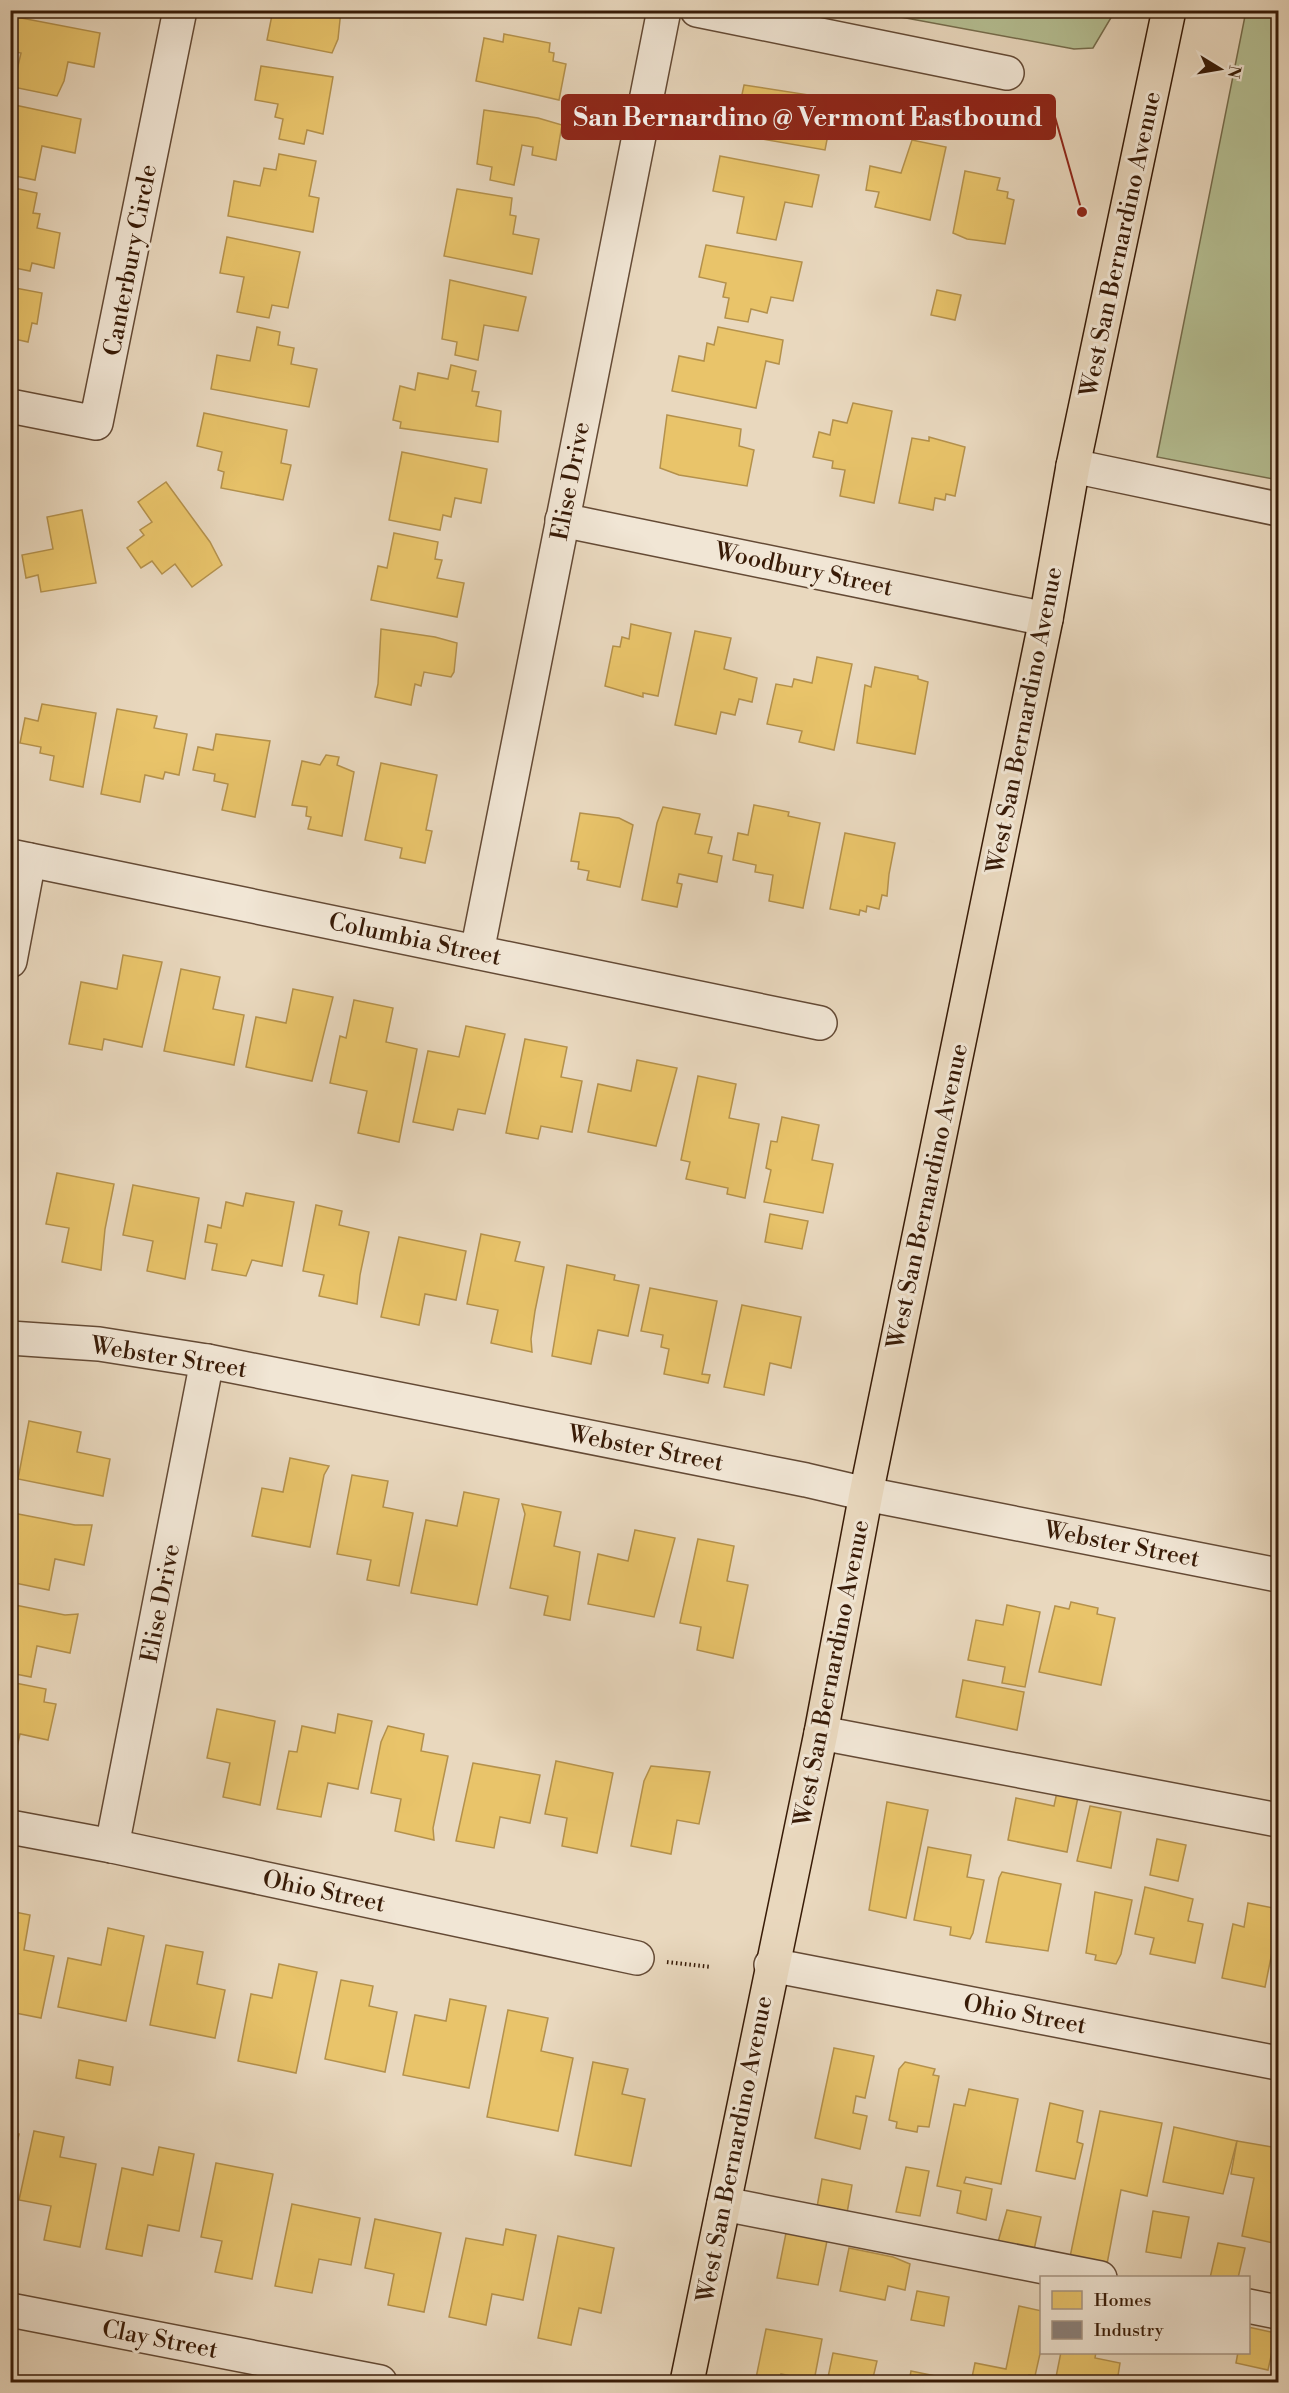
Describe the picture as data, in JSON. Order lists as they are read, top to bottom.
{
  "streets": {
    "main road": ["West San Bernardino Avenue"],
    "street": [
      "Canterbury Circle",
      "Elise Drive",
      "Woodbury Street",
      "Columbia Street",
      "Webster Street",
      "Ohio Street",
      "Clay Street"
    ]
  },
  "crossings": [
    ["West San Bernardino Avenue", "Woodbury Street"],
    ["West San Bernardino Avenue", "Webster Street"],
    ["West San Bernardino Avenue", "Ohio Street"],
    ["Elise Drive", "Woodbury Street"],
    ["Elise Drive", "Columbia Street"],
    ["Elise Drive", "Webster Street"],
    ["Elise Drive", "Ohio Street"]
  ],
  "places": ["San Bernardino @ Vermont Eastbound"],
  "legend": ["Homes", "Industry"],
  "north": "right"
}
